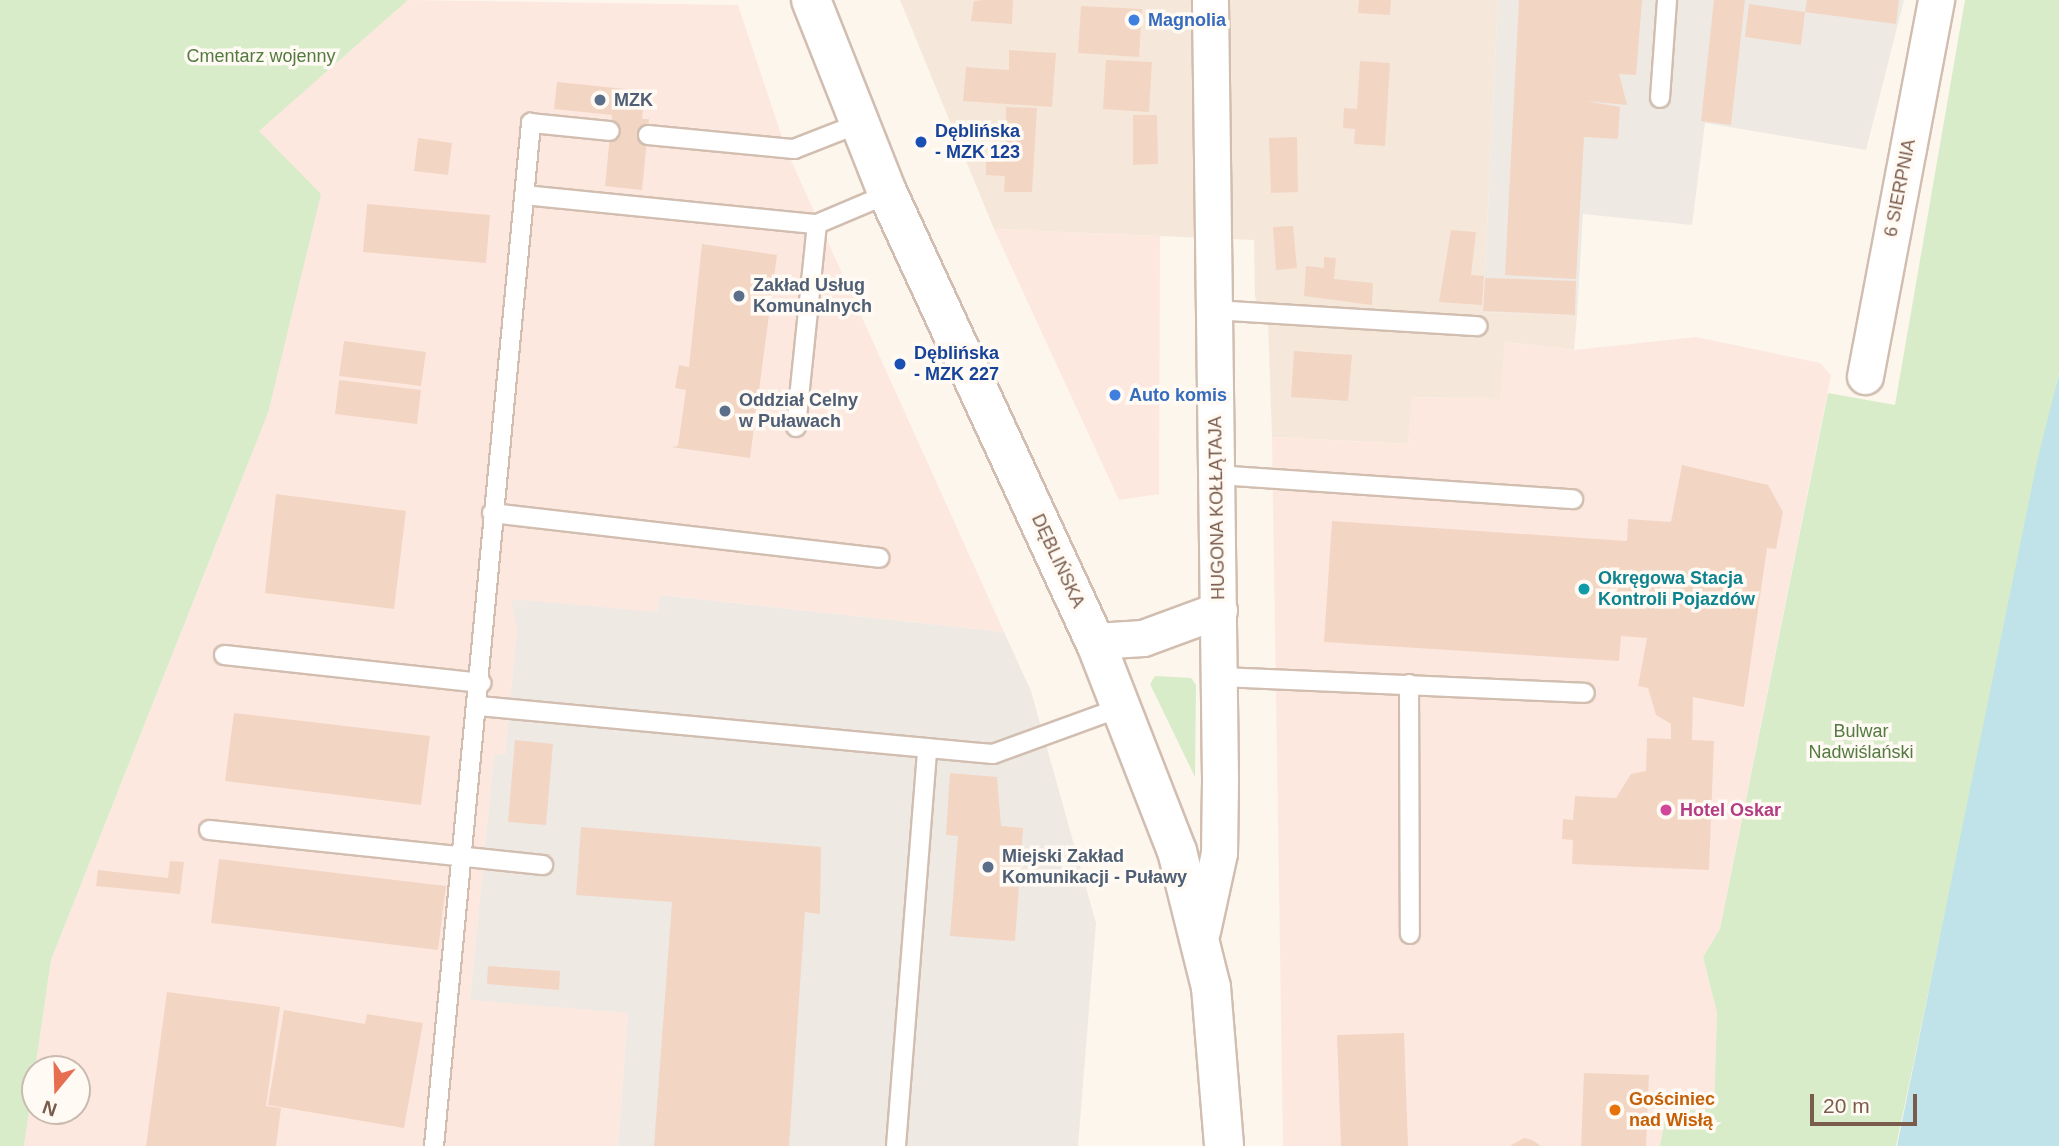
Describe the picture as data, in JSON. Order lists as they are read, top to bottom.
{
  "streets": {
    "main road": ["DĘBLIŃSKA"],
    "street": ["6 SIERPNIA", "HUGONA KOŁŁĄTAJA"]
  },
  "crossings": [
    ["HUGONA KOŁŁĄTAJA", "DĘBLIŃSKA"]
  ],
  "parks": ["Cmentarz wojenny", "Bulwar Nadwiślański"],
  "places": [
    "Magnolia",
    "MZK",
    "Dęblińska - MZK 123",
    "Zakład Usług Komunalnych",
    "Dęblińska - MZK 227",
    "Auto komis",
    "Oddział Celny w Puławach",
    "Okręgowa Stacja Kontroli Pojazdów",
    "Hotel Oskar",
    "Miejski Zakład Komunikacji - Puławy",
    "Gościniec nad Wisłą"
  ],
  "scale_bar": "20 m",
  "north": "bottom"
}
